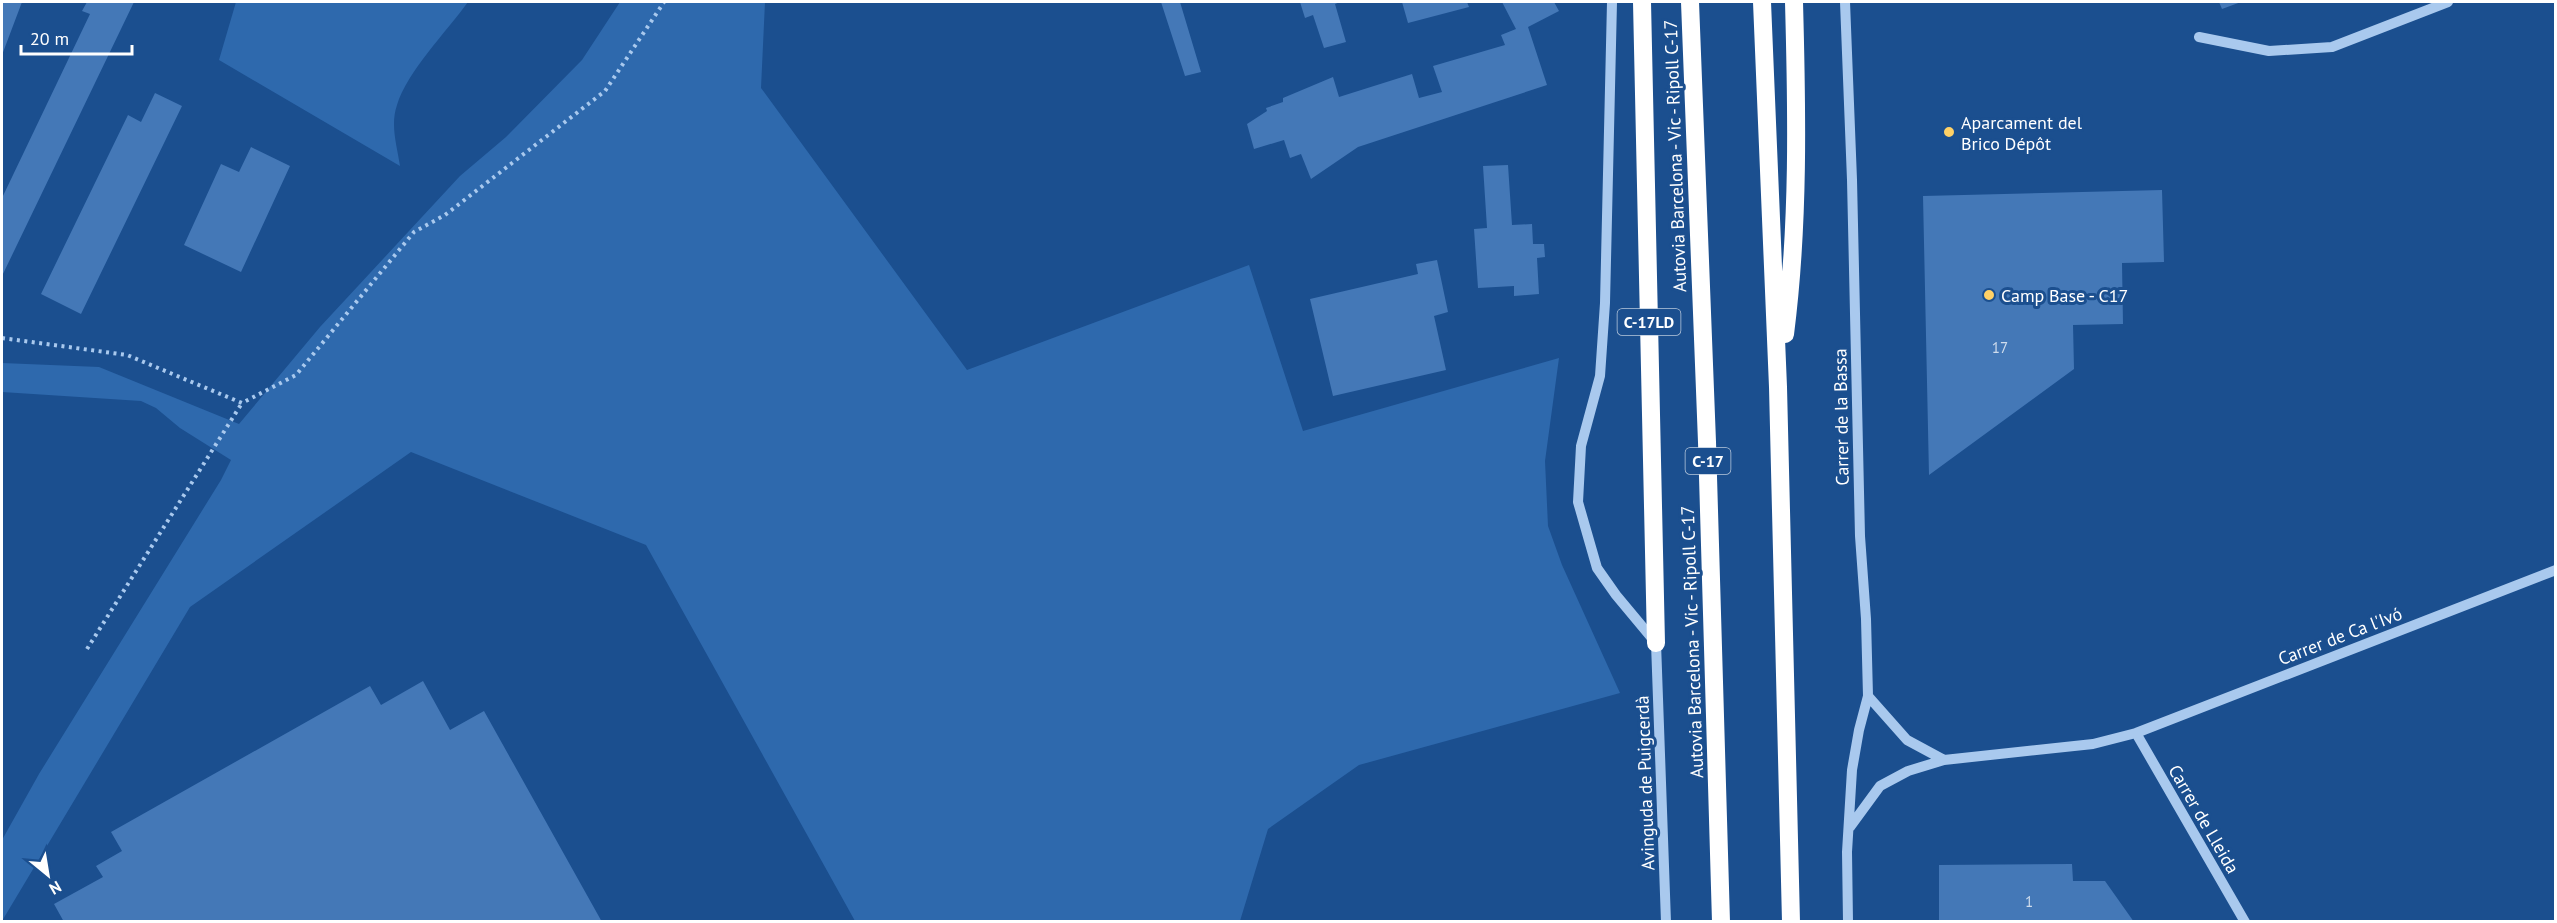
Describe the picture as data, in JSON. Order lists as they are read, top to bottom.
{
  "streets": {
    "highway": ["Autovia Barcelona - Vic - Ripoll C-17", "C-17LD", "C-17"],
    "street": [
      "Carrer de la Bassa",
      "Carrer de Ca l'Ivó",
      "Avinguda de Puigcerdà",
      "Carrer de Lleida"
    ]
  },
  "crossings": [
    ["C-17LD", "Avinguda de Puigcerdà"],
    ["Carrer de Ca l'Ivó", "Carrer de Lleida"]
  ],
  "places": ["Aparcament del Brico Dépôt", "Camp Base - C17"],
  "house_numbers": ["17", "1"],
  "scale_bar": "20 m",
  "north": "bottom right"
}
